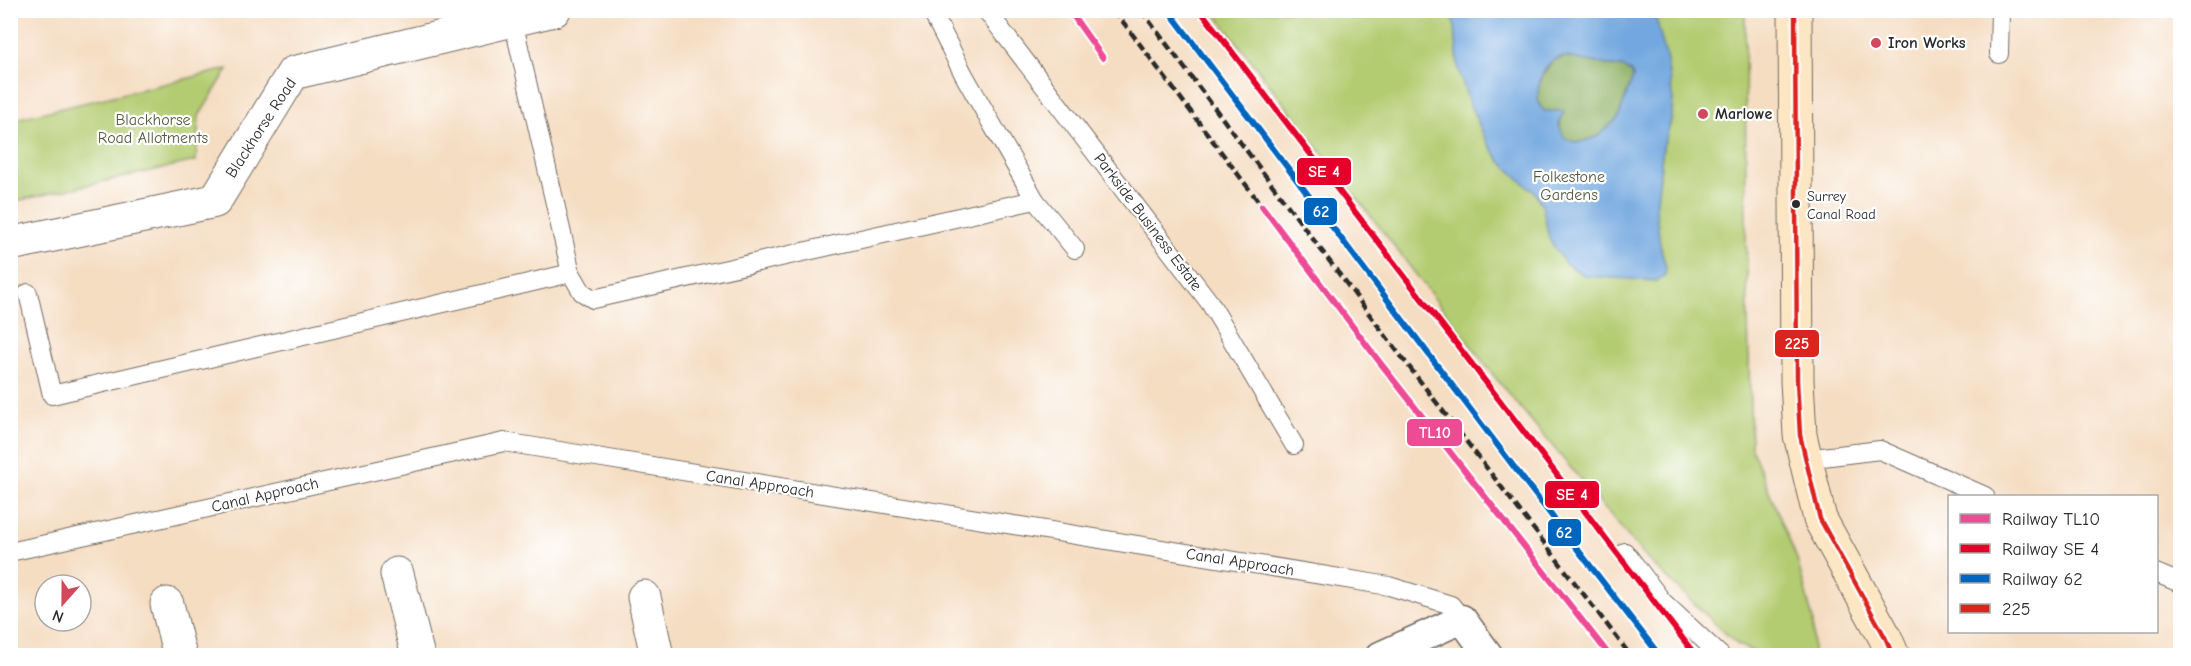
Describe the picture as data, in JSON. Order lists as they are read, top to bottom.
{
  "streets": {
    "street": ["Blackhorse Road", "Canal Approach"],
    "lane": ["Parkside Business Estate"]
  },
  "parks": ["Blackhorse Road Allotments", "Folkestone Gardens"],
  "places": ["Iron Works", "Marlowe", "Surrey Canal Road"],
  "lines": ["rail line TL10", "transit line 225", "rail line 62"],
  "legend": [
    "Railway TL10",
    "Railway SE 4",
    "Railway 62",
    "225"
  ],
  "north": "bottom"
}
